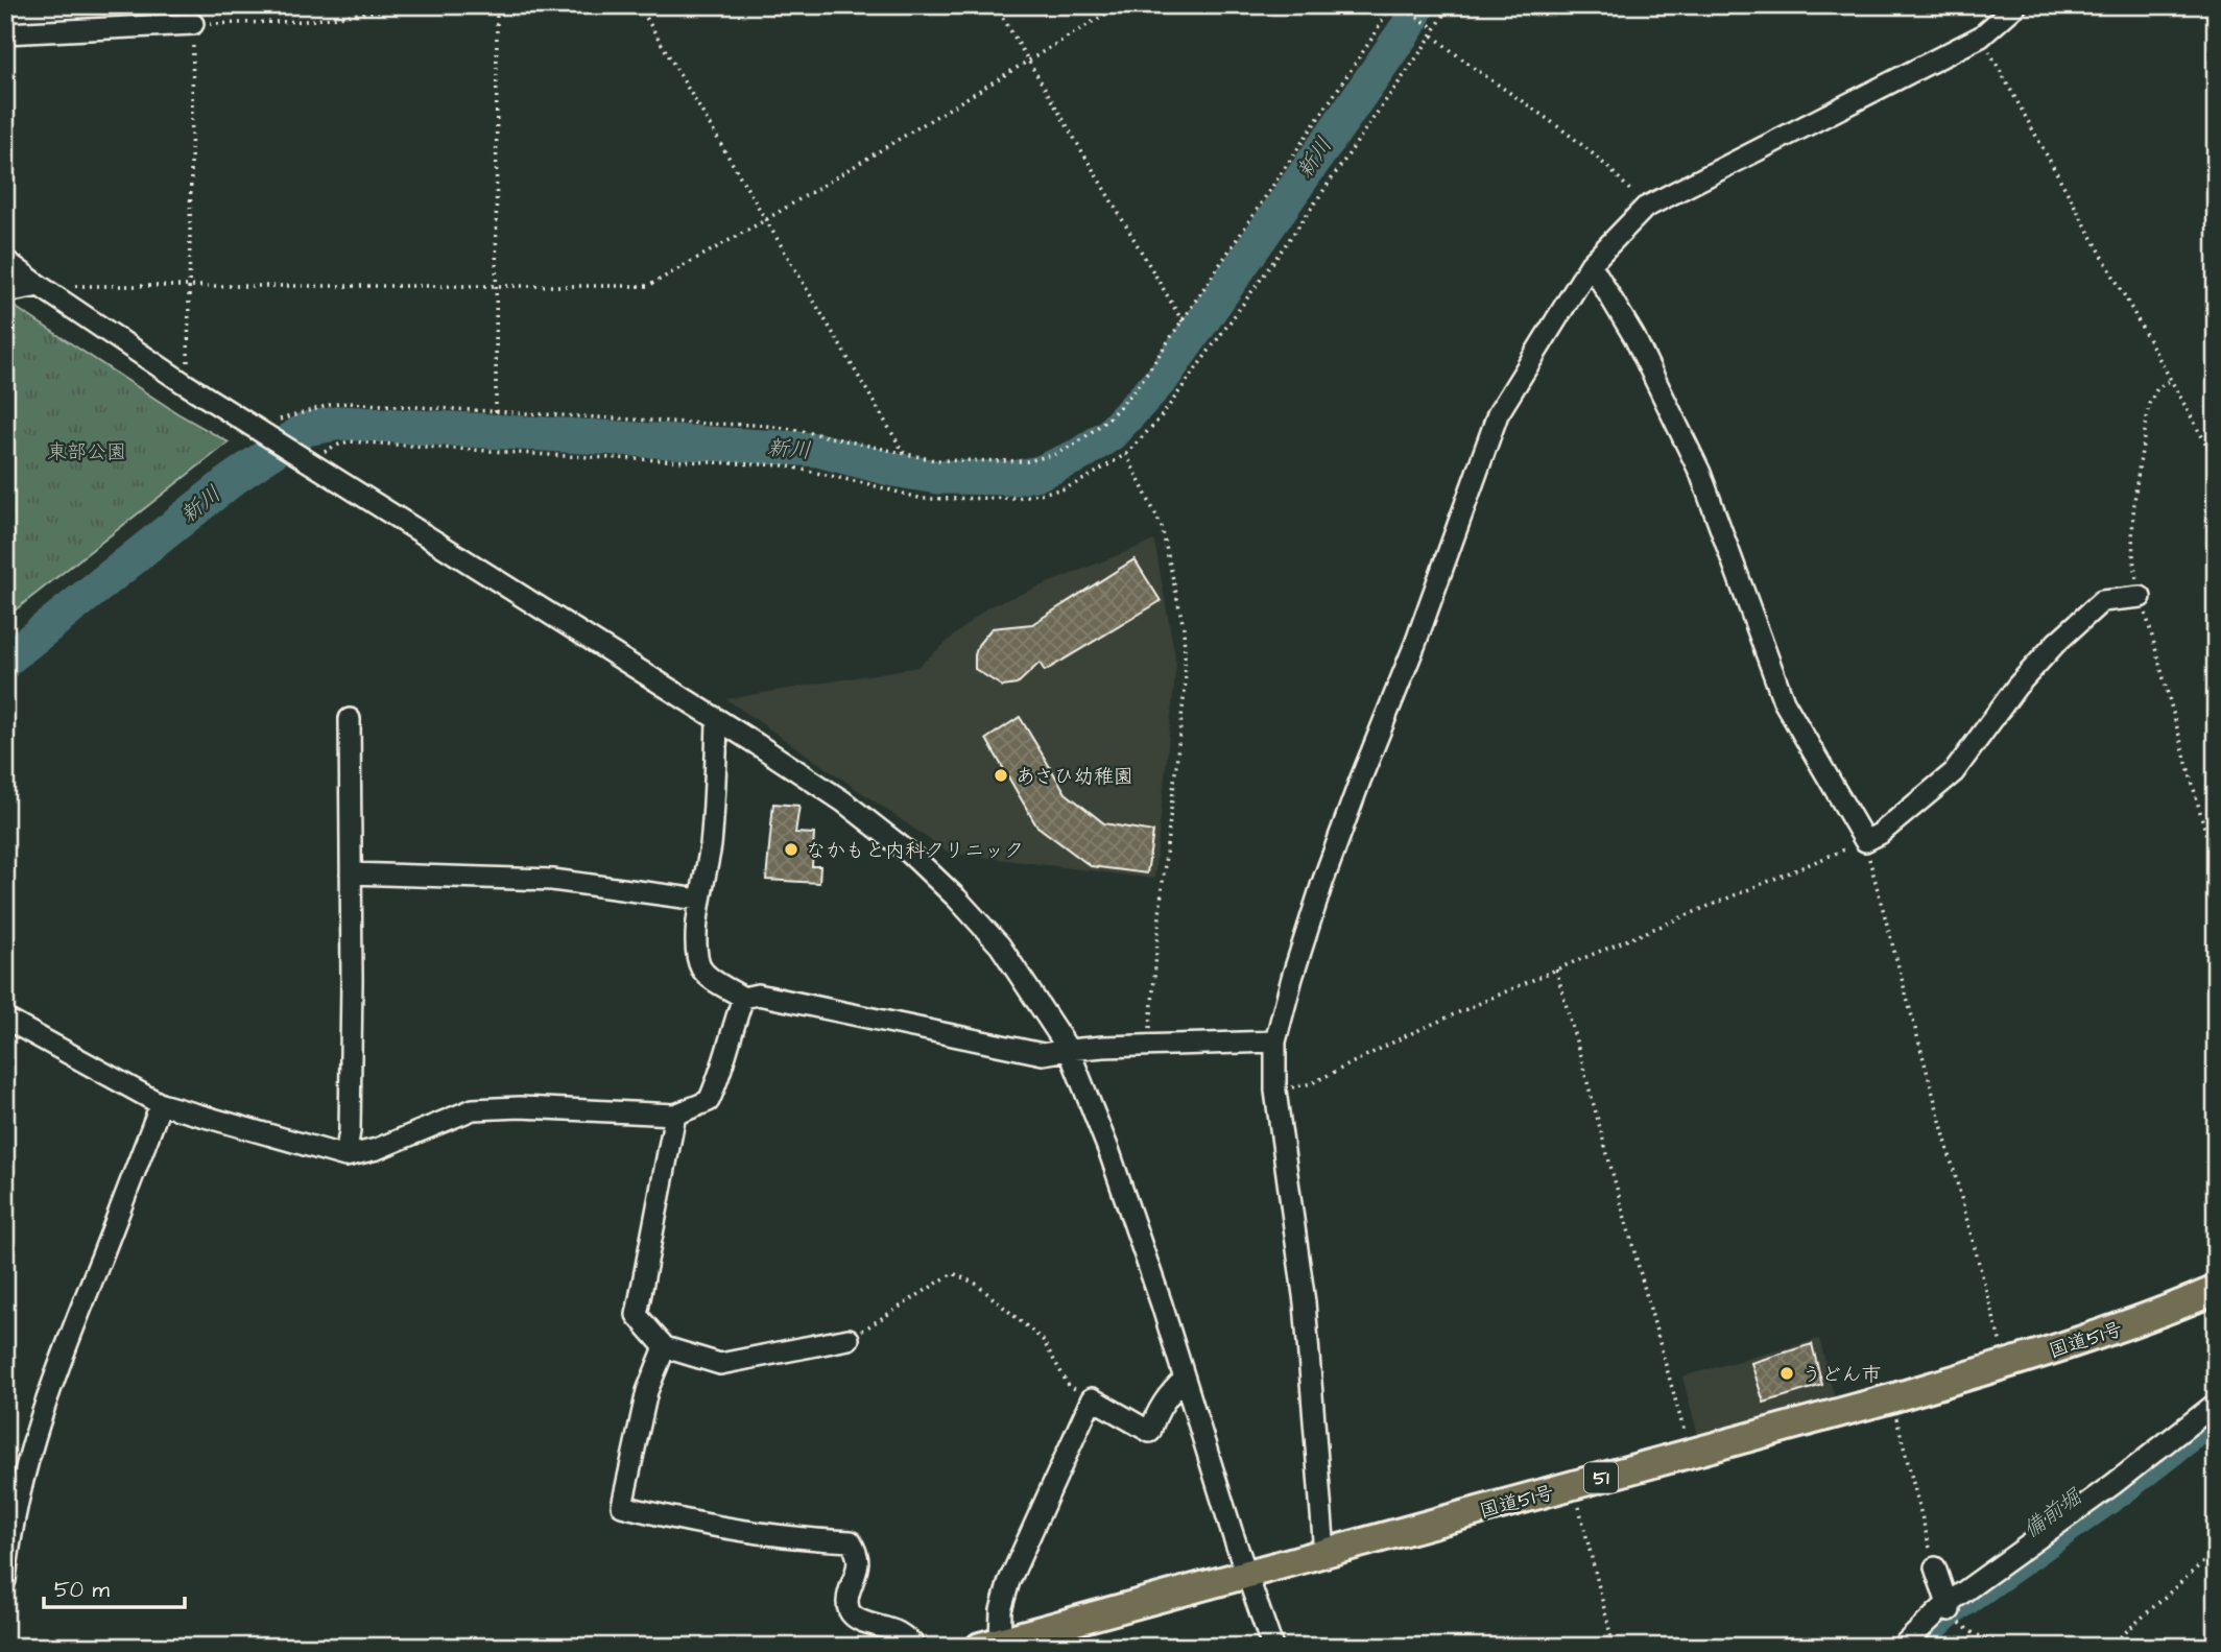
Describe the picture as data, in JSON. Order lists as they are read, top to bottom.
{
  "streets": {
    "highway": ["国道51号", "51"]
  },
  "water": ["新川", "備前堀"],
  "parks": ["東部公園"],
  "places": ["あさひ幼稚園", "なかもと内科クリニック", "うどん市"],
  "scale_bar": "50 m"
}
